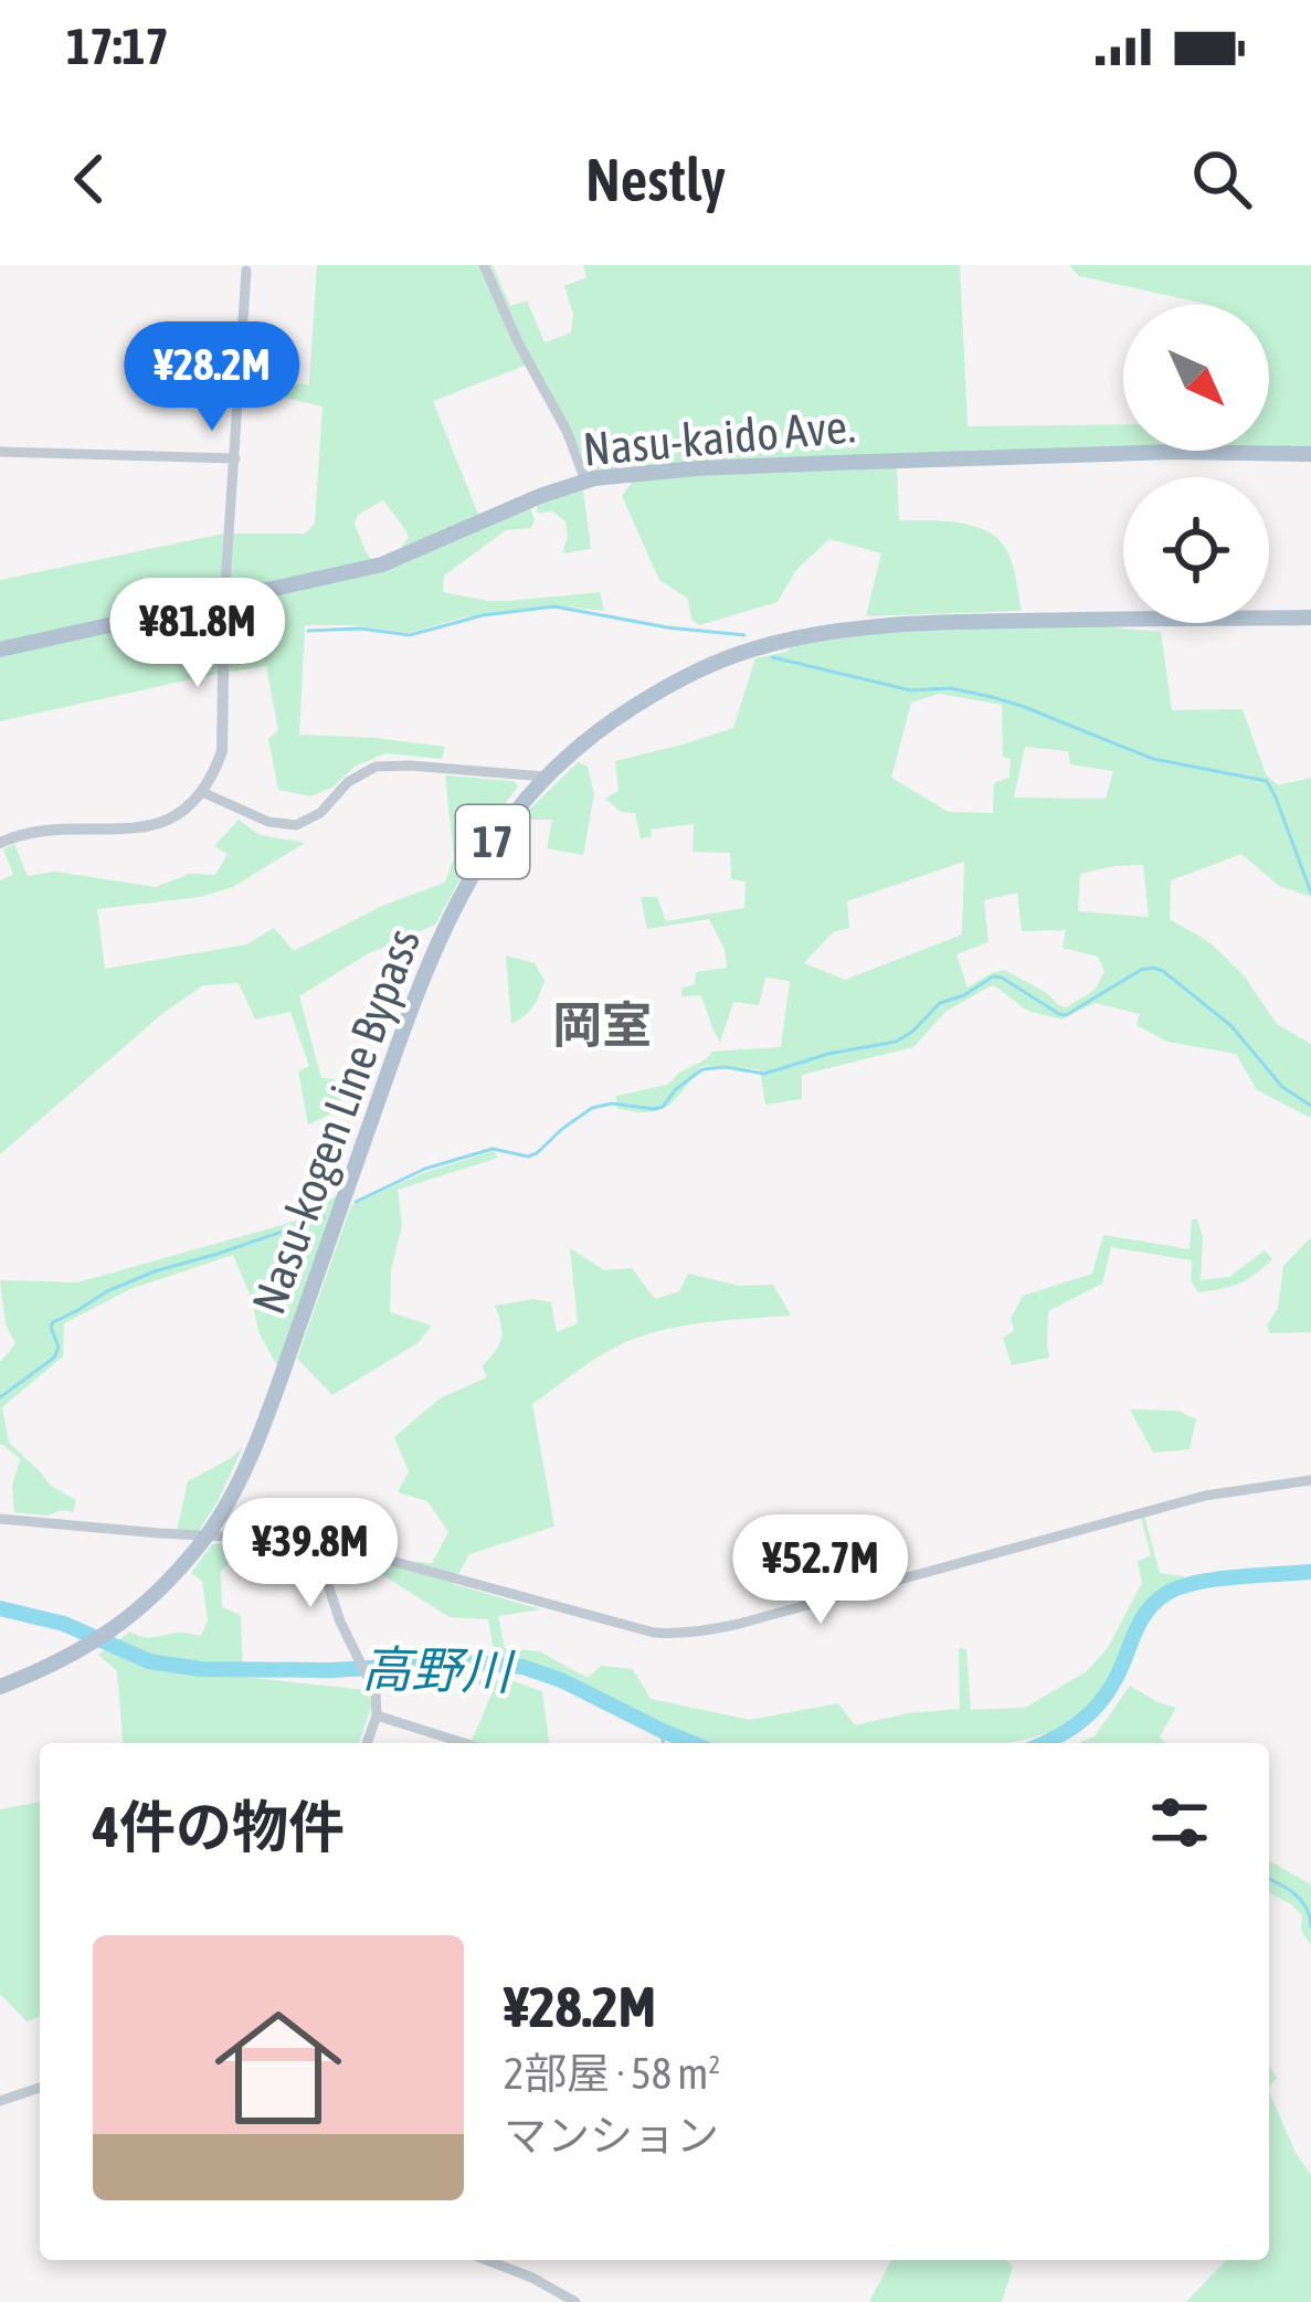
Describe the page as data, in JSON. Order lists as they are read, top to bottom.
{
  "streets": {
    "main road": ["Nasu-kaido Ave.", "17", "Nasu-kogen Line Bypass"]
  },
  "districts": ["岡室"],
  "water": ["高野川"],
  "north": "bottom right",
  "page": {
    "status": "17:17",
    "header": "Nestly",
    "price": [
      "¥28.2M",
      "¥81.8M",
      "¥39.8M",
      "¥52.7M"
    ],
    "heading": "4件の物件",
    "list": [
      {
        "name": "¥28.2M",
        "note": "2部屋 · 58 m² · マンション"
      }
    ]
  }
}
